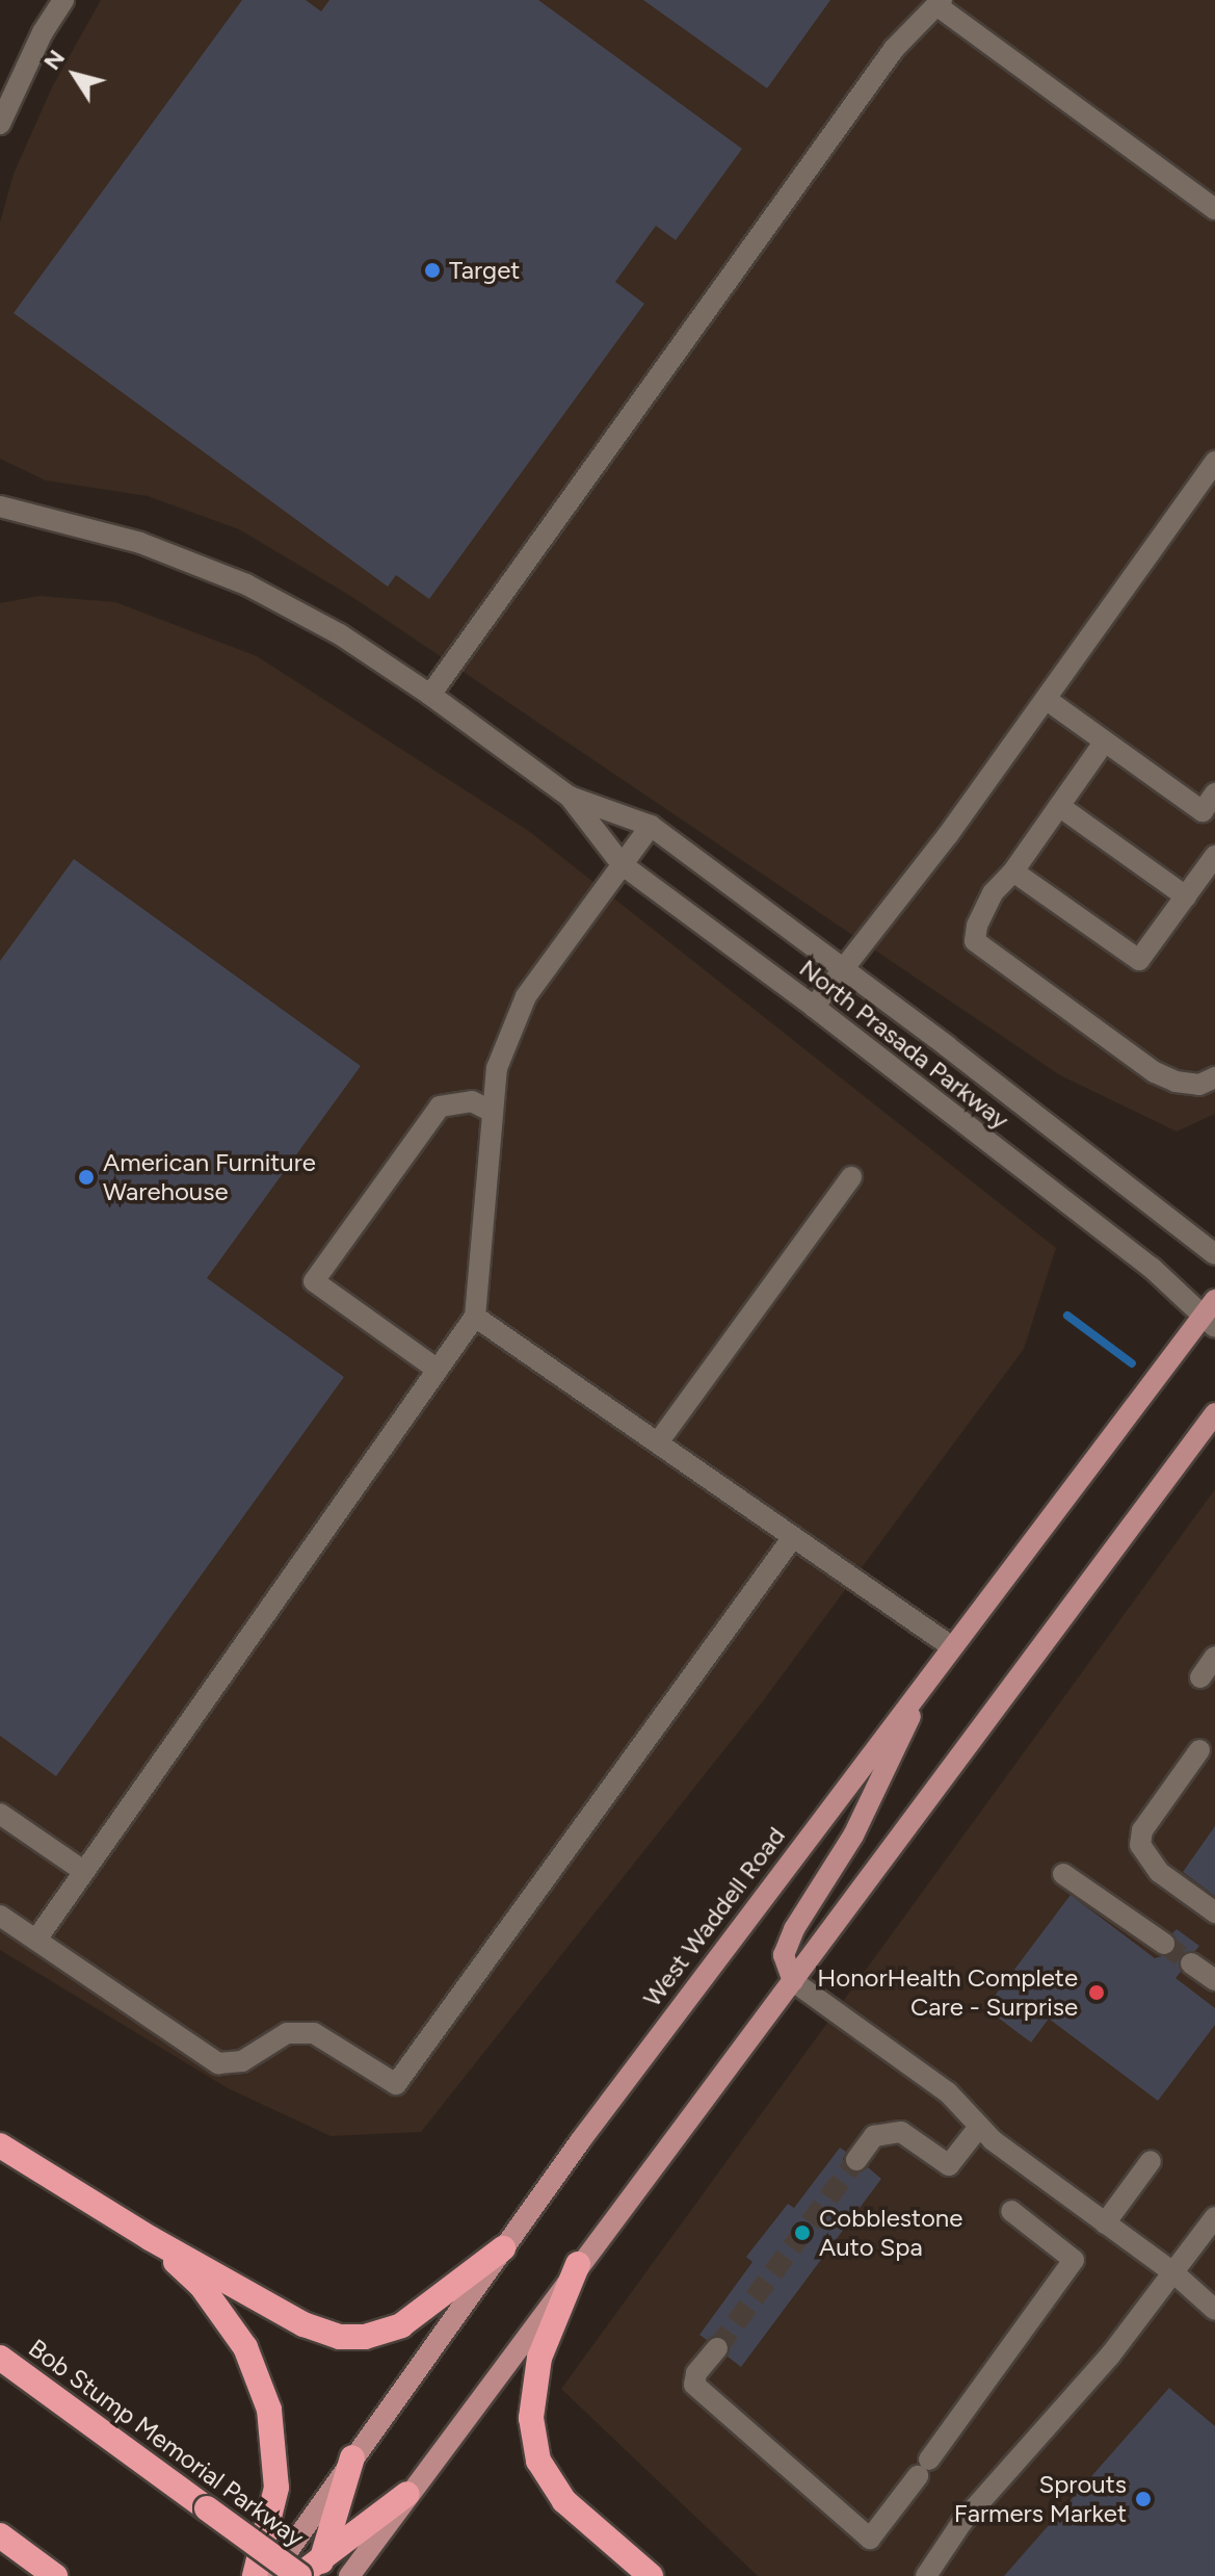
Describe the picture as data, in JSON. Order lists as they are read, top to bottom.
{
  "streets": {
    "highway": ["Bob Stump Memorial Parkway"],
    "main road": ["West Waddell Road"],
    "street": ["North Prasada Parkway"]
  },
  "crossings": [
    ["North Prasada Parkway", "West Waddell Road"]
  ],
  "places": [
    "Target",
    "American Furniture Warehouse",
    "HonorHealth Complete Care - Surprise",
    "Cobblestone Auto Spa",
    "Sprouts Farmers Market"
  ],
  "north": "top left"
}
